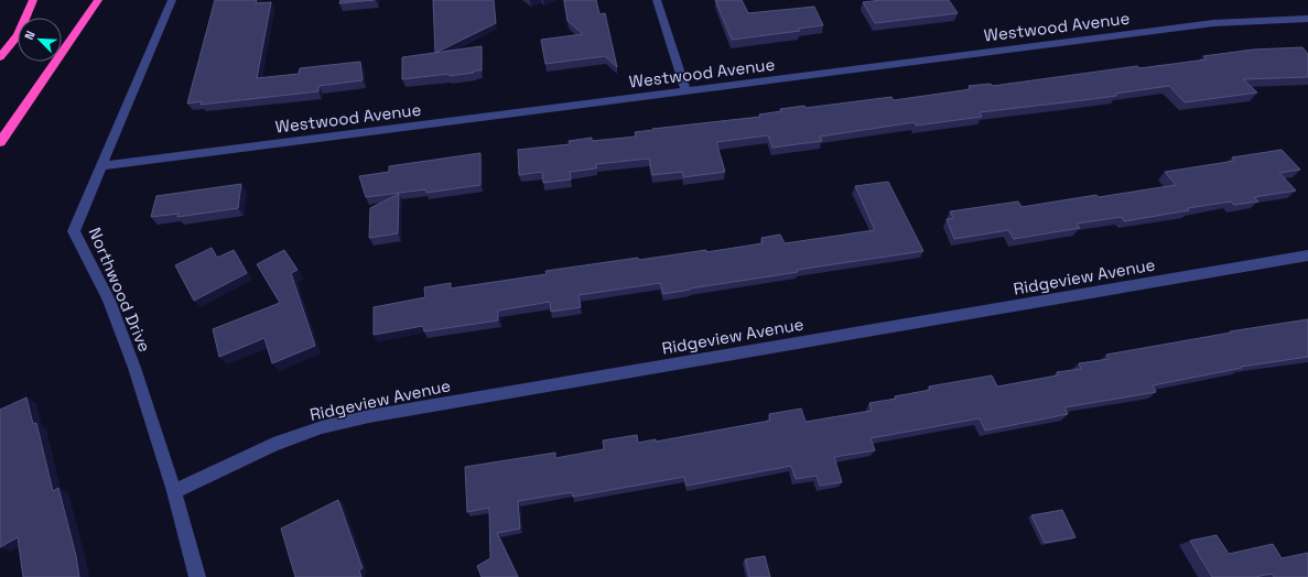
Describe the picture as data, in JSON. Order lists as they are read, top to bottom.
{
  "streets": {
    "street": ["Westwood Avenue", "Ridgeview Avenue", "Northwood Drive"]
  },
  "crossings": [
    ["Westwood Avenue", "Northwood Drive"],
    ["Ridgeview Avenue", "Northwood Drive"]
  ],
  "north": "top left"
}
